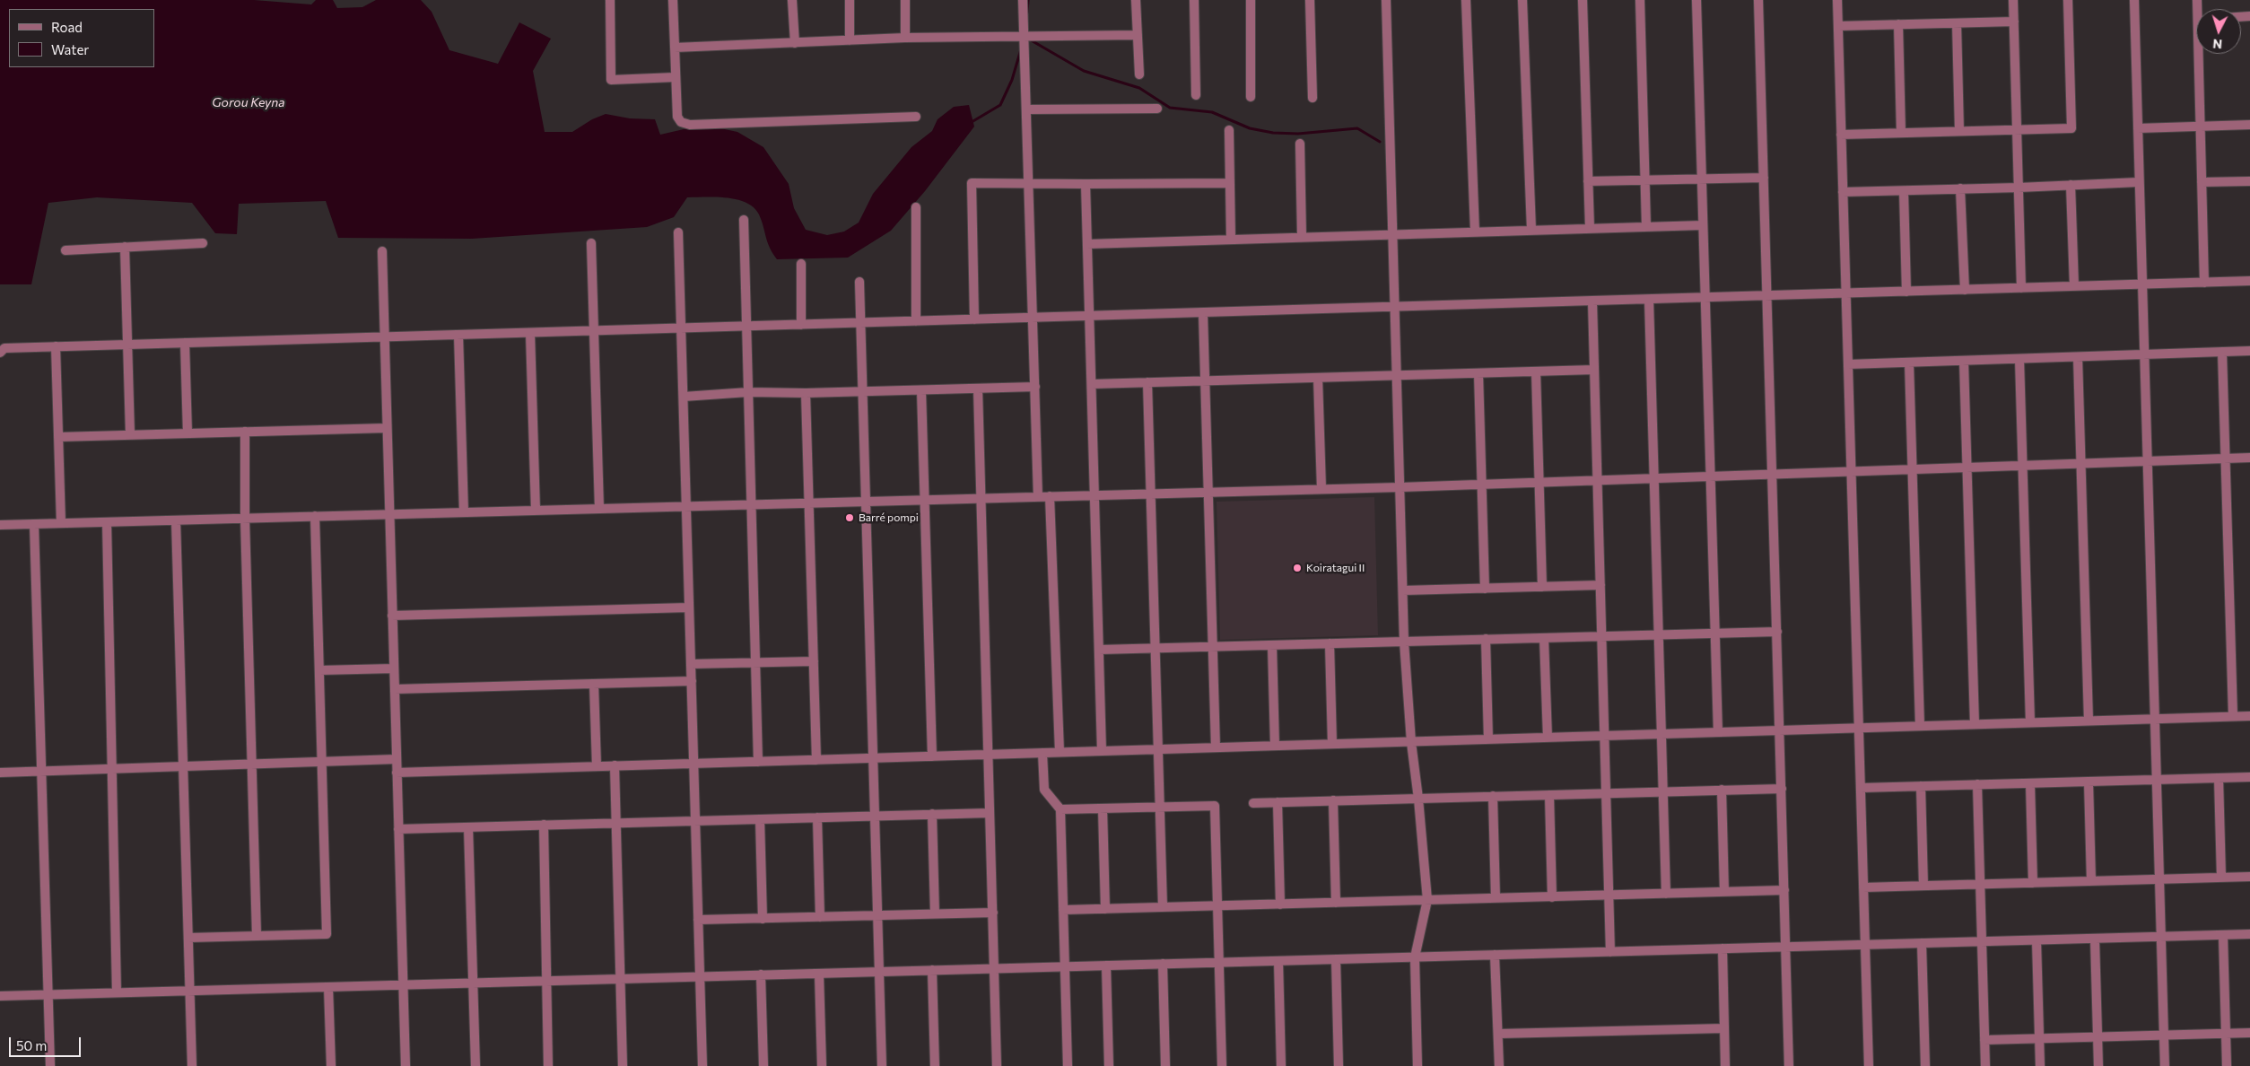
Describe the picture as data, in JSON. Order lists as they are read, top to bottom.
{
  "water": ["Gorou Keyna"],
  "places": ["Barré pompi", "Koiratagui II"],
  "legend": ["Road", "Water"],
  "scale_bar": "50 m",
  "north": "bottom"
}
